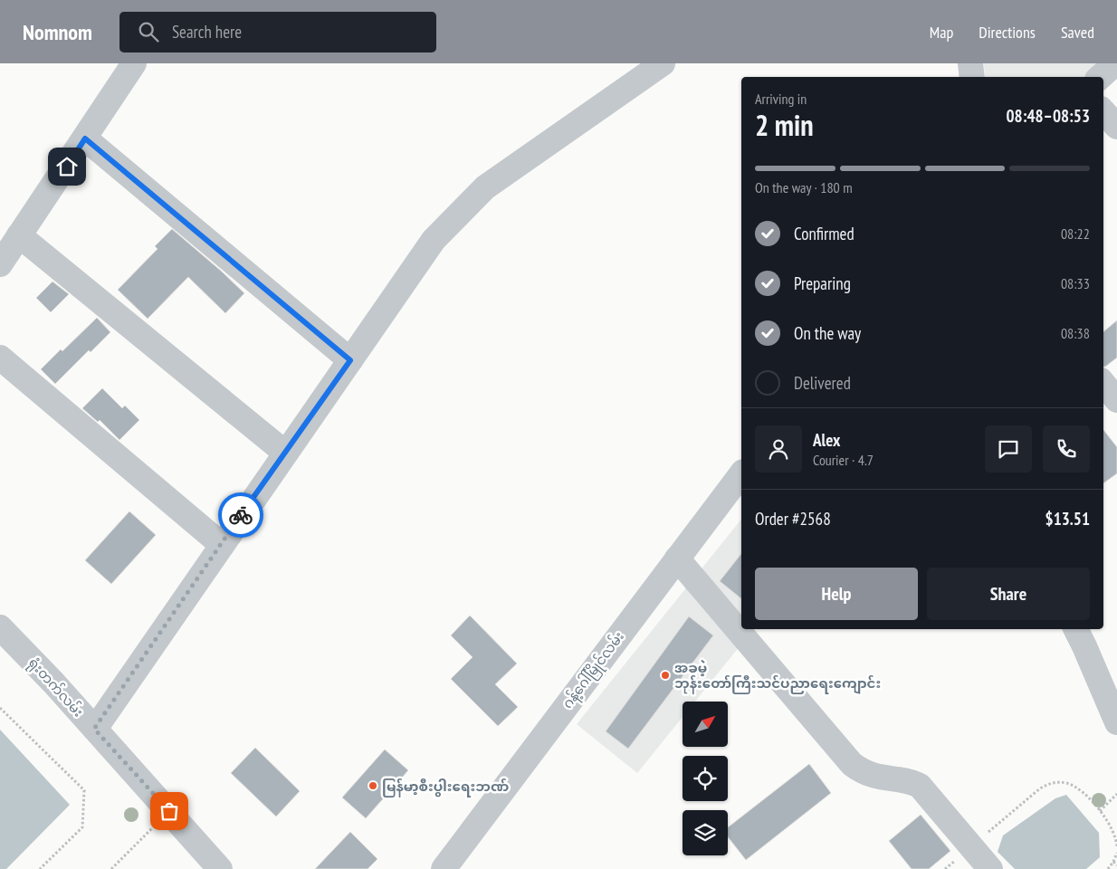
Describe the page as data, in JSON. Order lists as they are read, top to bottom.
{
  "streets": {
    "street": ["ဂန့်ဂေါ်မြိုင်လမ်း", "ရုံးတက်လမ်း"]
  },
  "places": ["အခမဲ့ ဘုန်းတော်ကြီးသင်ပညာရေးကျောင်း", "မြန်မာ့စီးပွါးရေးဘဏ်"],
  "north": "top right",
  "page": {
    "header": "Nomnom",
    "search": "Search here",
    "nav": ["Map", "Directions", "Saved"],
    "heading": ["2 min", "Arriving in", "08:48–08:53"],
    "panel": [
      "Alex",
      "Courier · 4.7",
      "Order #2568",
      "$13.51"
    ],
    "bar": "On the way · 180 m",
    "list": [
      ["Confirmed", "08:22"],
      ["Preparing", "08:33"],
      ["On the way", "08:38"],
      "Delivered"
    ],
    "buttons": ["Help", "Share"]
  }
}
